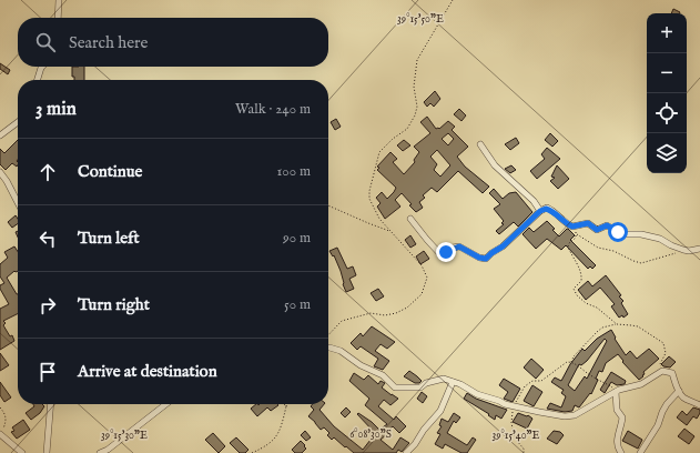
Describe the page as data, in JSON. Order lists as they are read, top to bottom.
{
  "page": {
    "map_buttons": ["+", "−"],
    "search": "Search here",
    "heading": ["3 min", "Walk · 240 m"],
    "list": [
      ["Continue", "100 m"],
      ["Turn left", "90 m"],
      ["Turn right", "50 m"],
      "Arrive at destination"
    ]
  },
  "coordinates": [
    "39°15'50\"E",
    "6°08'30\"S",
    "39°15'30\"E",
    "39°15'40\"E"
  ]
}
